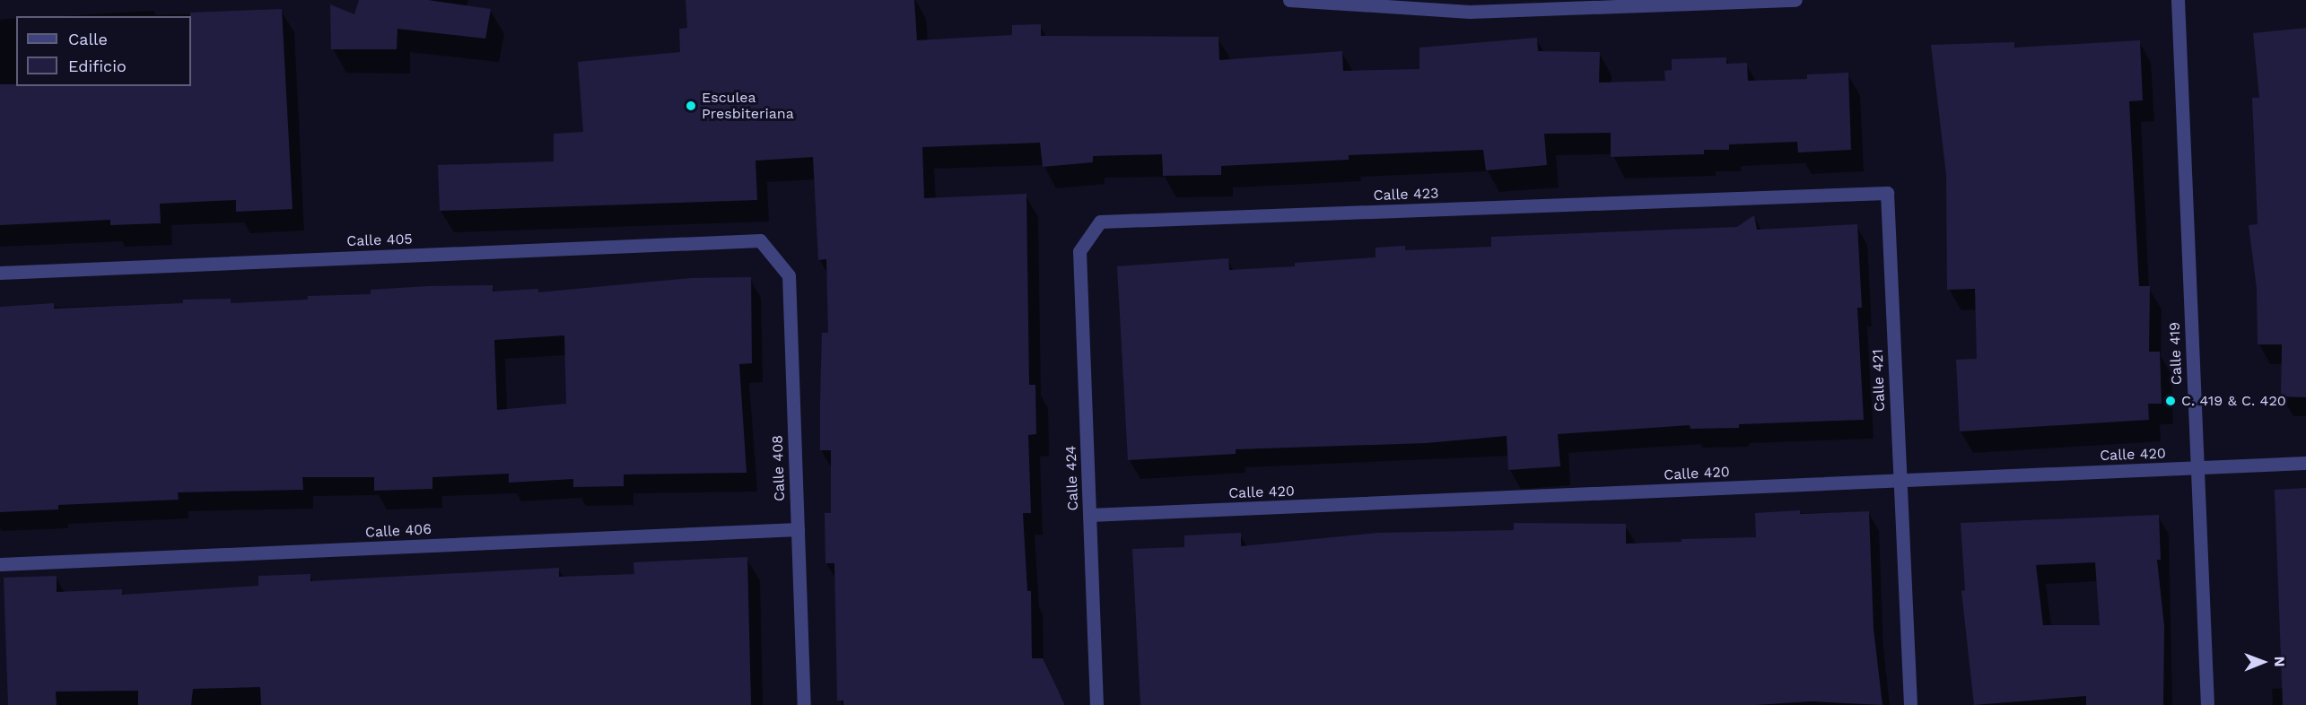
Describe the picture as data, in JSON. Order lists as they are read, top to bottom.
{
  "streets": {
    "street": [
      "Calle 423",
      "Calle 405",
      "Calle 419",
      "Calle 421",
      "Calle 420",
      "Calle 408",
      "Calle 424",
      "Calle 406"
    ]
  },
  "crossings": [
    ["Calle 423", "Calle 421"],
    ["Calle 423", "Calle 424"],
    ["Calle 405", "Calle 408"],
    ["Calle 419", "Calle 420"],
    ["Calle 421", "Calle 420"],
    ["Calle 420", "Calle 424"],
    ["Calle 408", "Calle 406"]
  ],
  "places": ["Esculea Presbiteriana", "C. 419 & C. 420"],
  "legend": ["Calle", "Edificio"],
  "north": "right"
}
